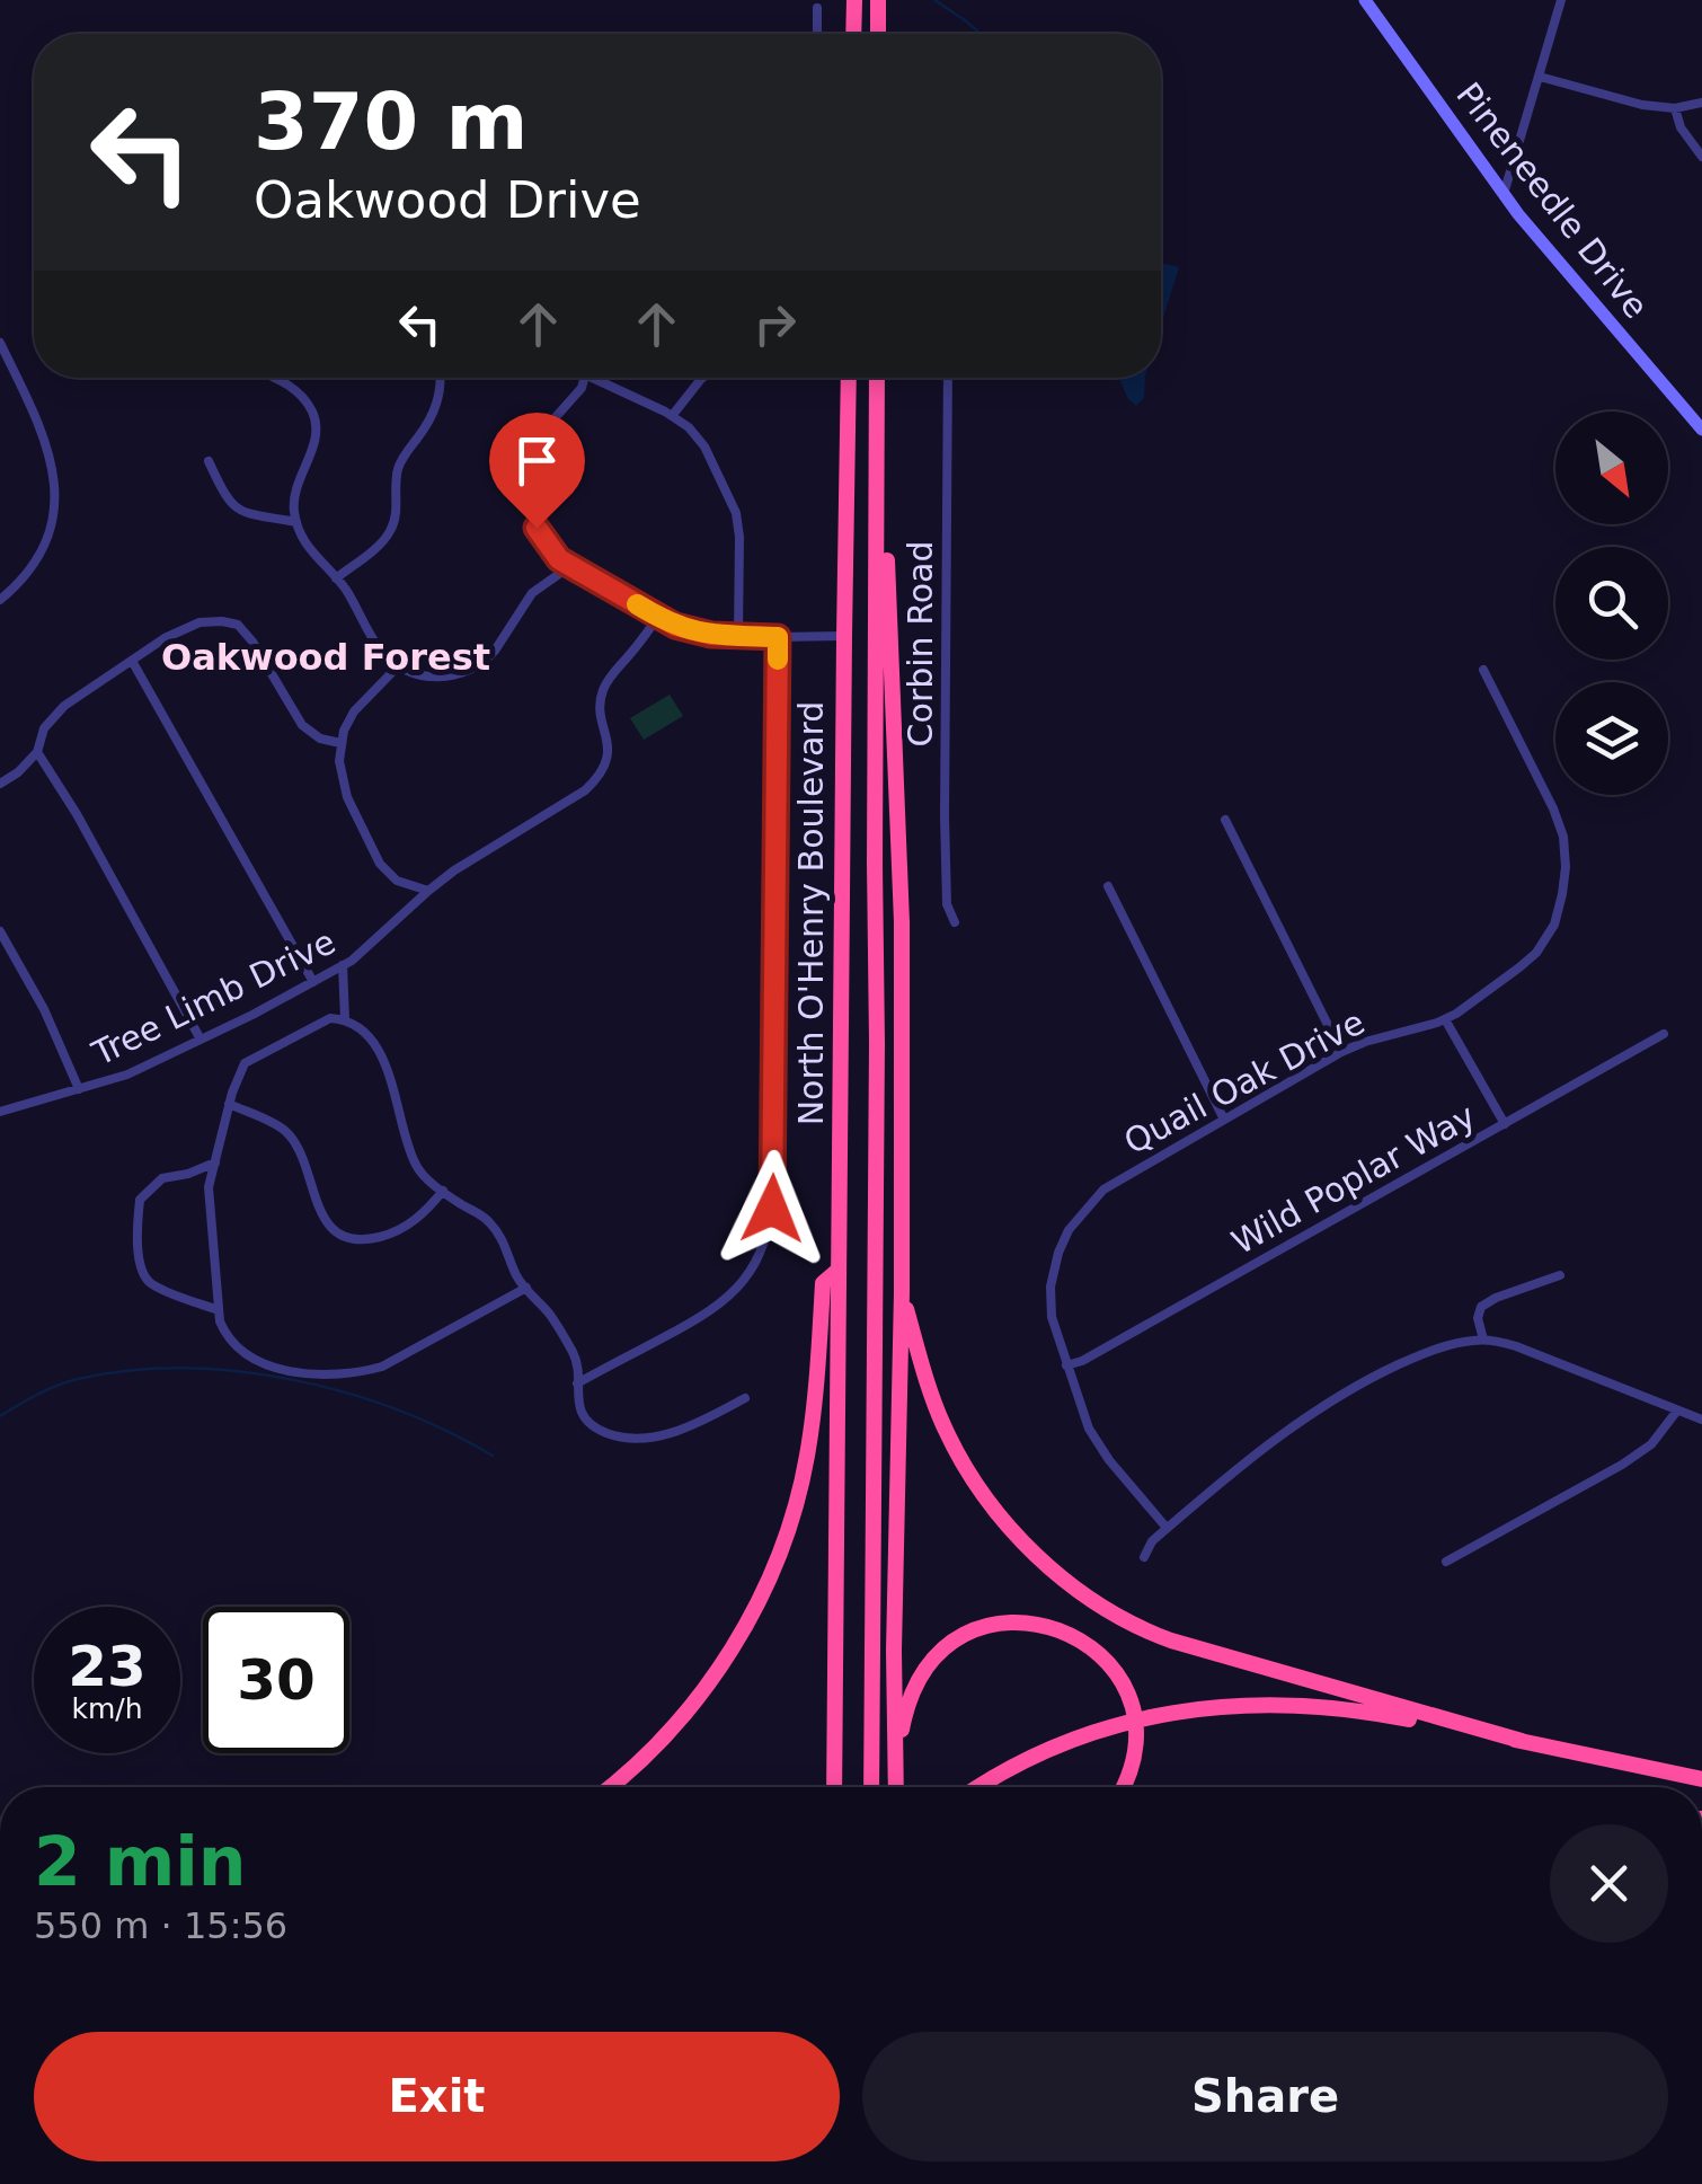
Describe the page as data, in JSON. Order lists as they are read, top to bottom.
{
  "streets": {
    "highway": ["North O'Henry Boulevard"],
    "street": [
      "Pineneedle Drive",
      "Corbin Road",
      "Tree Limb Drive",
      "Quail Oak Drive",
      "Wild Poplar Way"
    ]
  },
  "crossings": [
    ["Quail Oak Drive", "Wild Poplar Way"]
  ],
  "districts": ["Oakwood Forest"],
  "north": "bottom right",
  "page": {
    "turn": ["370 m", "Oakwood Drive"],
    "speed": "23 km/h",
    "limit": "30",
    "heading": ["2 min", "550 m · 15:56"],
    "buttons": ["Exit", "Share"]
  }
}
